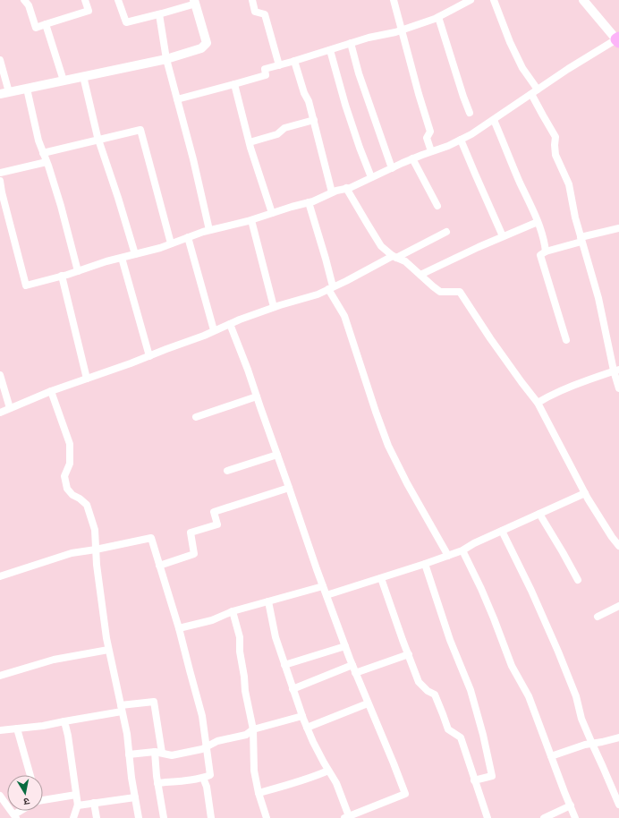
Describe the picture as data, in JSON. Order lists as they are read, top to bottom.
{
  "north": "bottom"
}
